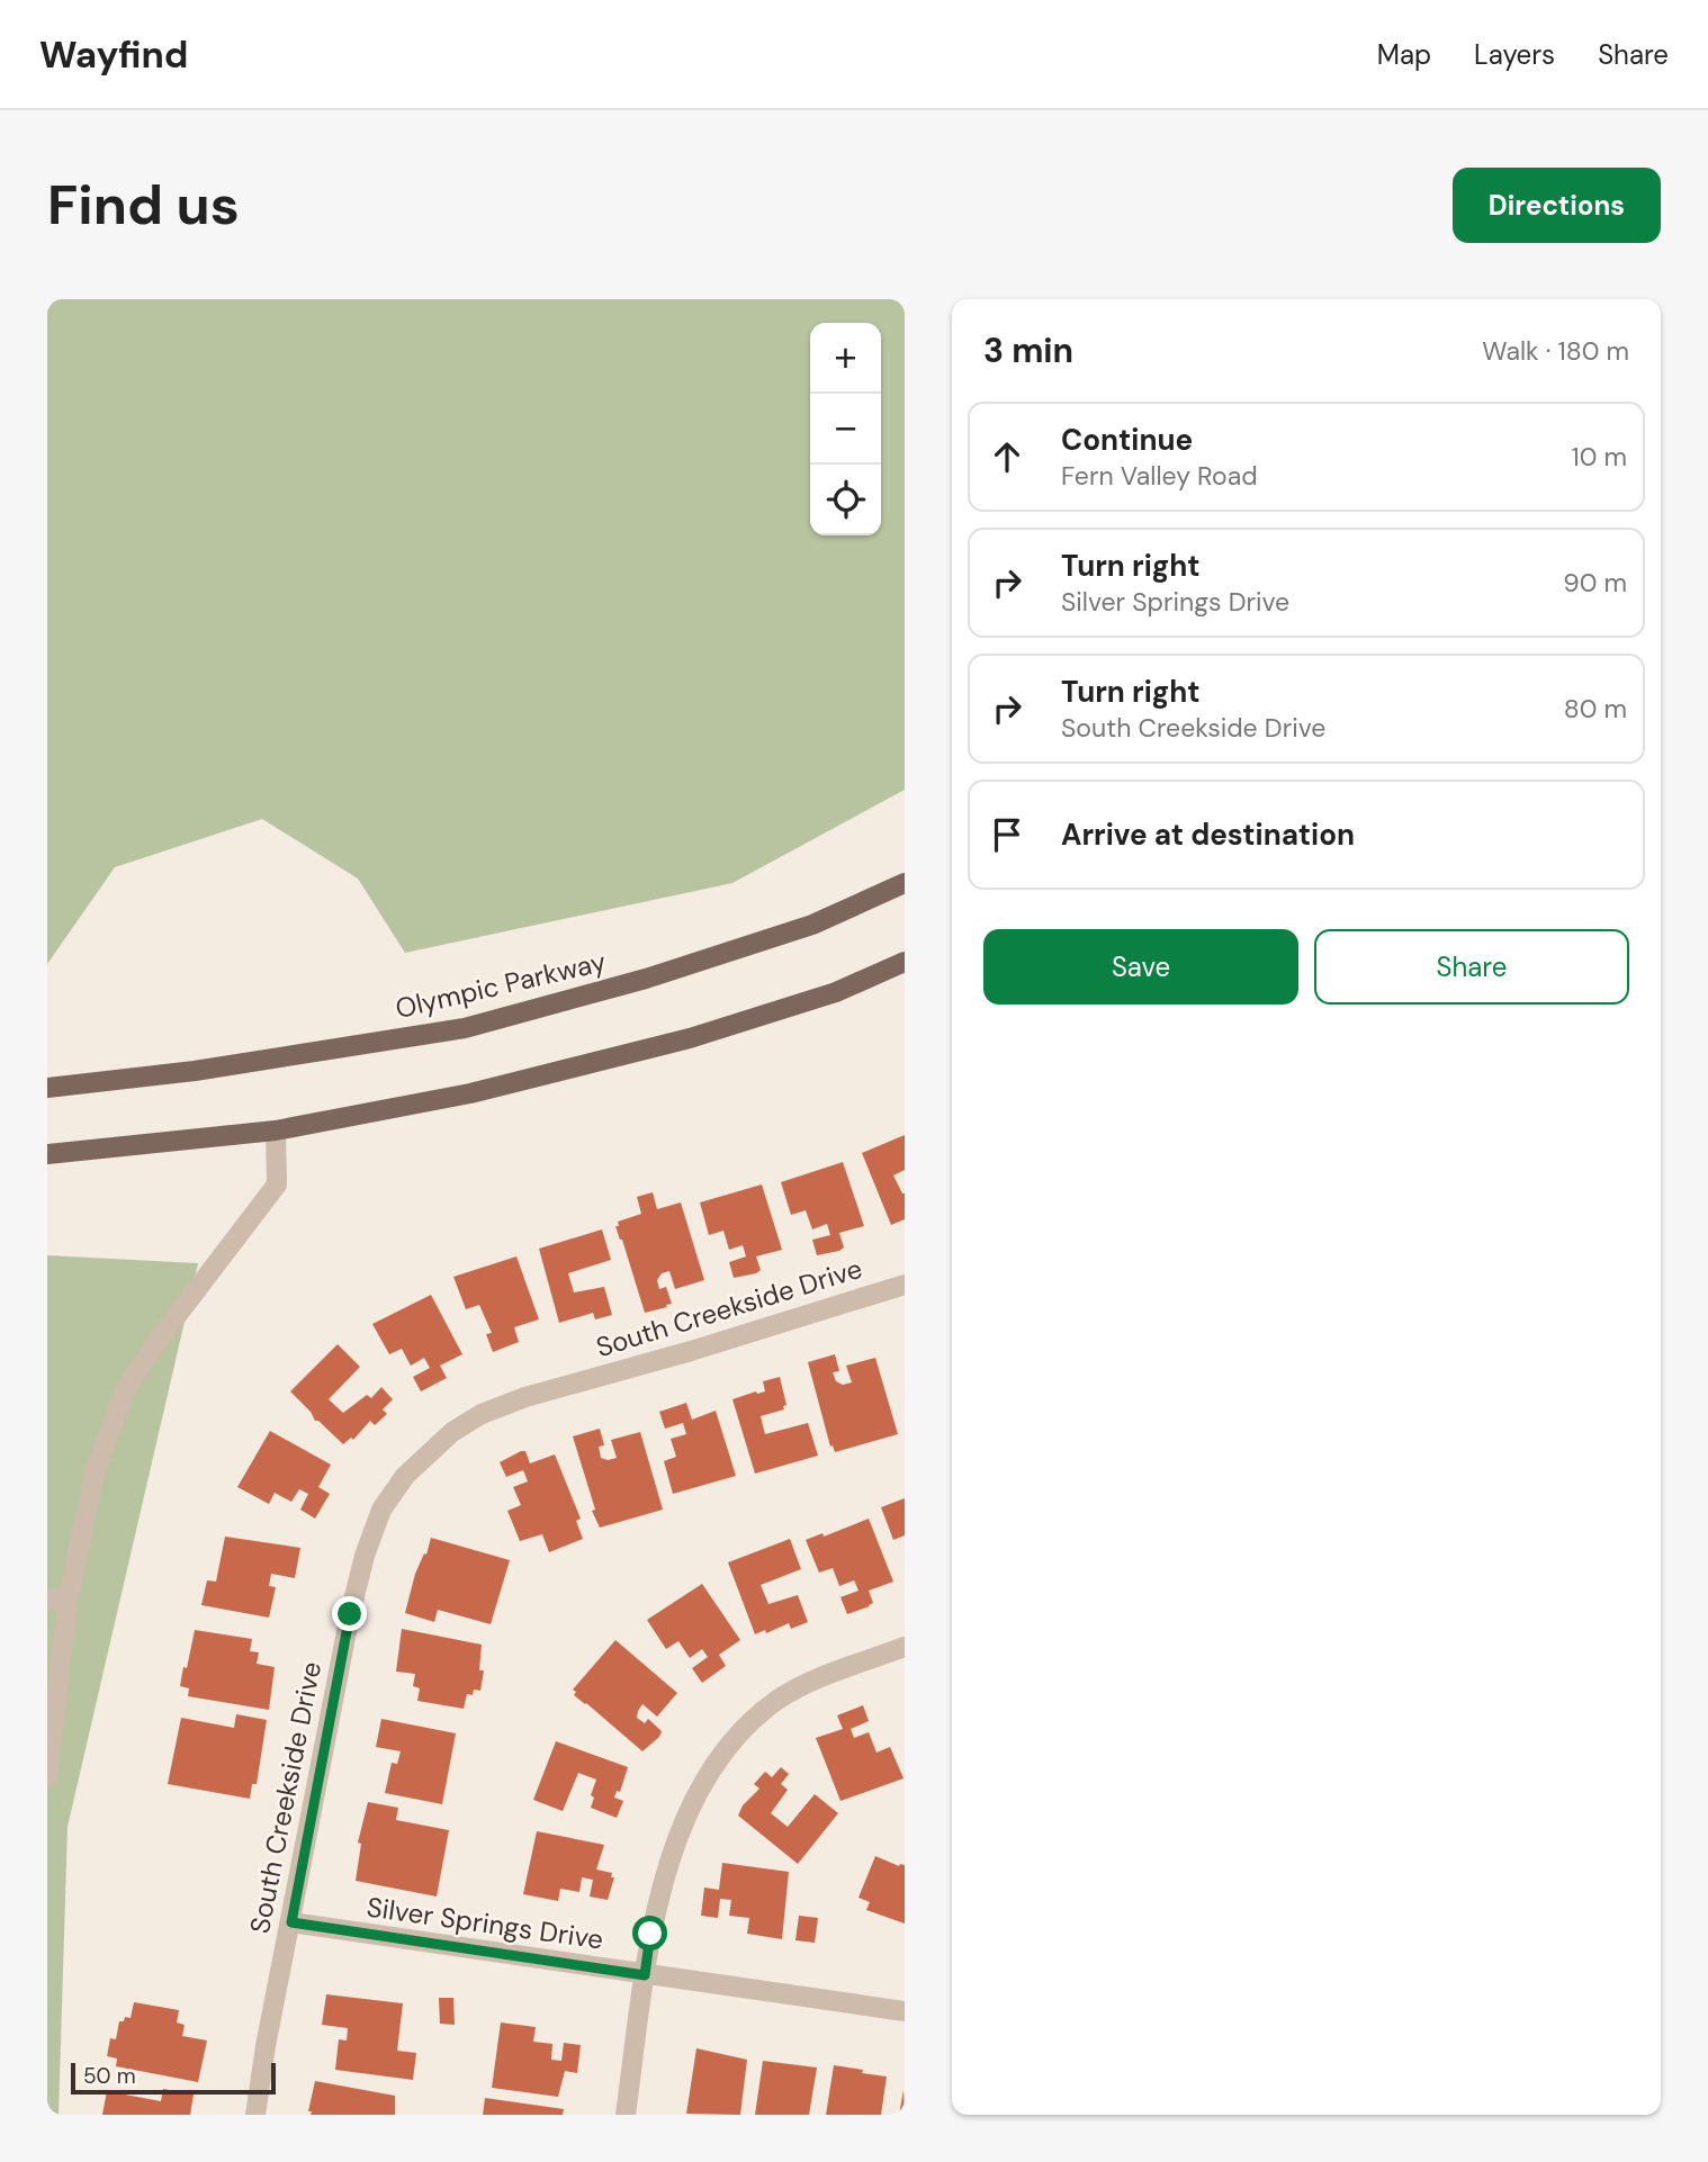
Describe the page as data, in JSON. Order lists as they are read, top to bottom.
{
  "streets": {
    "main road": ["Olympic Parkway"],
    "street": ["South Creekside Drive", "Silver Springs Drive"]
  },
  "crossings": [
    ["South Creekside Drive", "Silver Springs Drive"]
  ],
  "scale_bar": "50 m",
  "page": {
    "header": "Wayfind",
    "nav": ["Map", "Layers", "Share"],
    "buttons": [
      "Directions",
      ["Save", "Share"]
    ],
    "title": "Find us",
    "heading": ["3 min", "Walk · 180 m"],
    "map_buttons": ["+", "−"],
    "list": [
      ["Continue", "Fern Valley Road", "10 m"],
      ["Turn right", "Silver Springs Drive", "90 m"],
      ["Turn right", "South Creekside Drive", "80 m"],
      "Arrive at destination"
    ],
    "scale": "50 m"
  }
}
